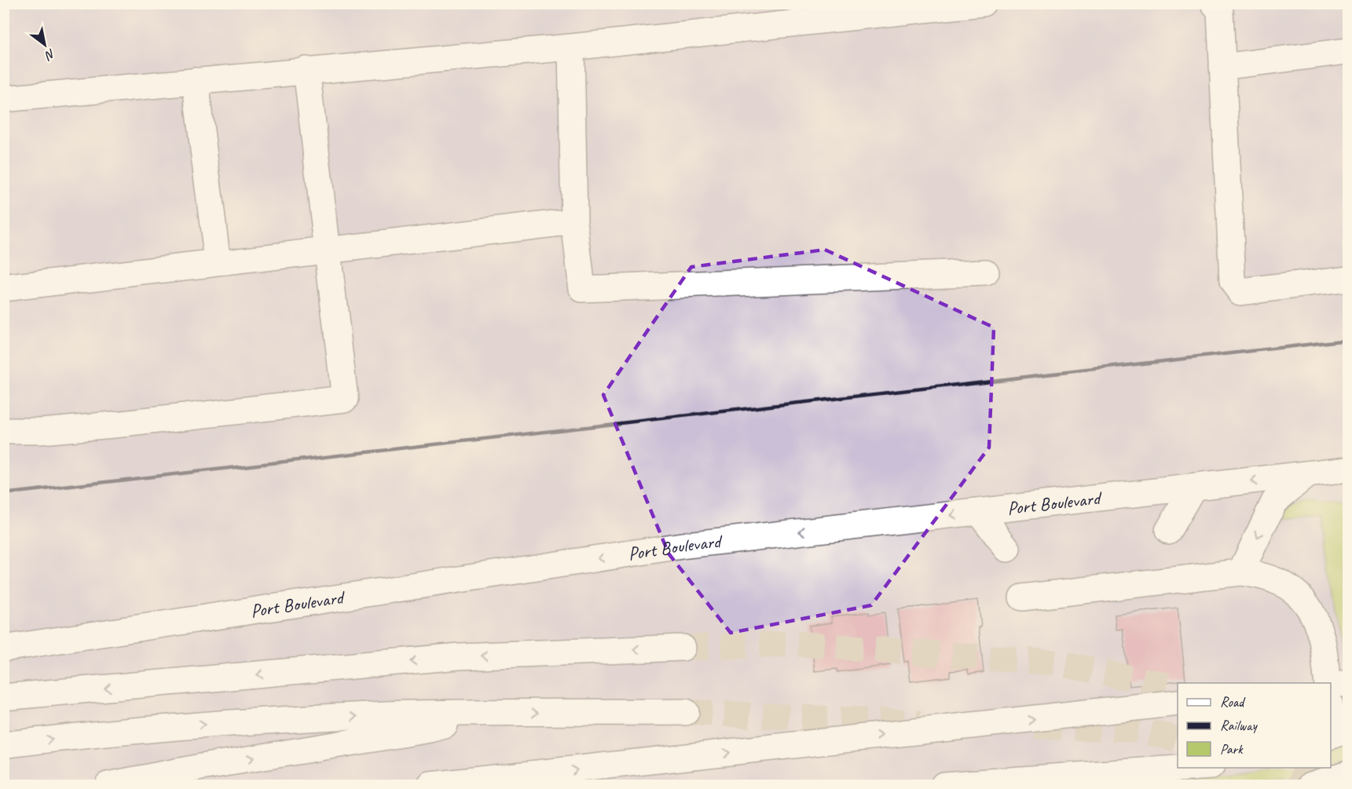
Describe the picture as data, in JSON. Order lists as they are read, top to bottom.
{
  "streets": {
    "main road": ["Port Boulevard"]
  },
  "legend": ["Road", "Railway", "Park"],
  "north": "bottom right"
}
